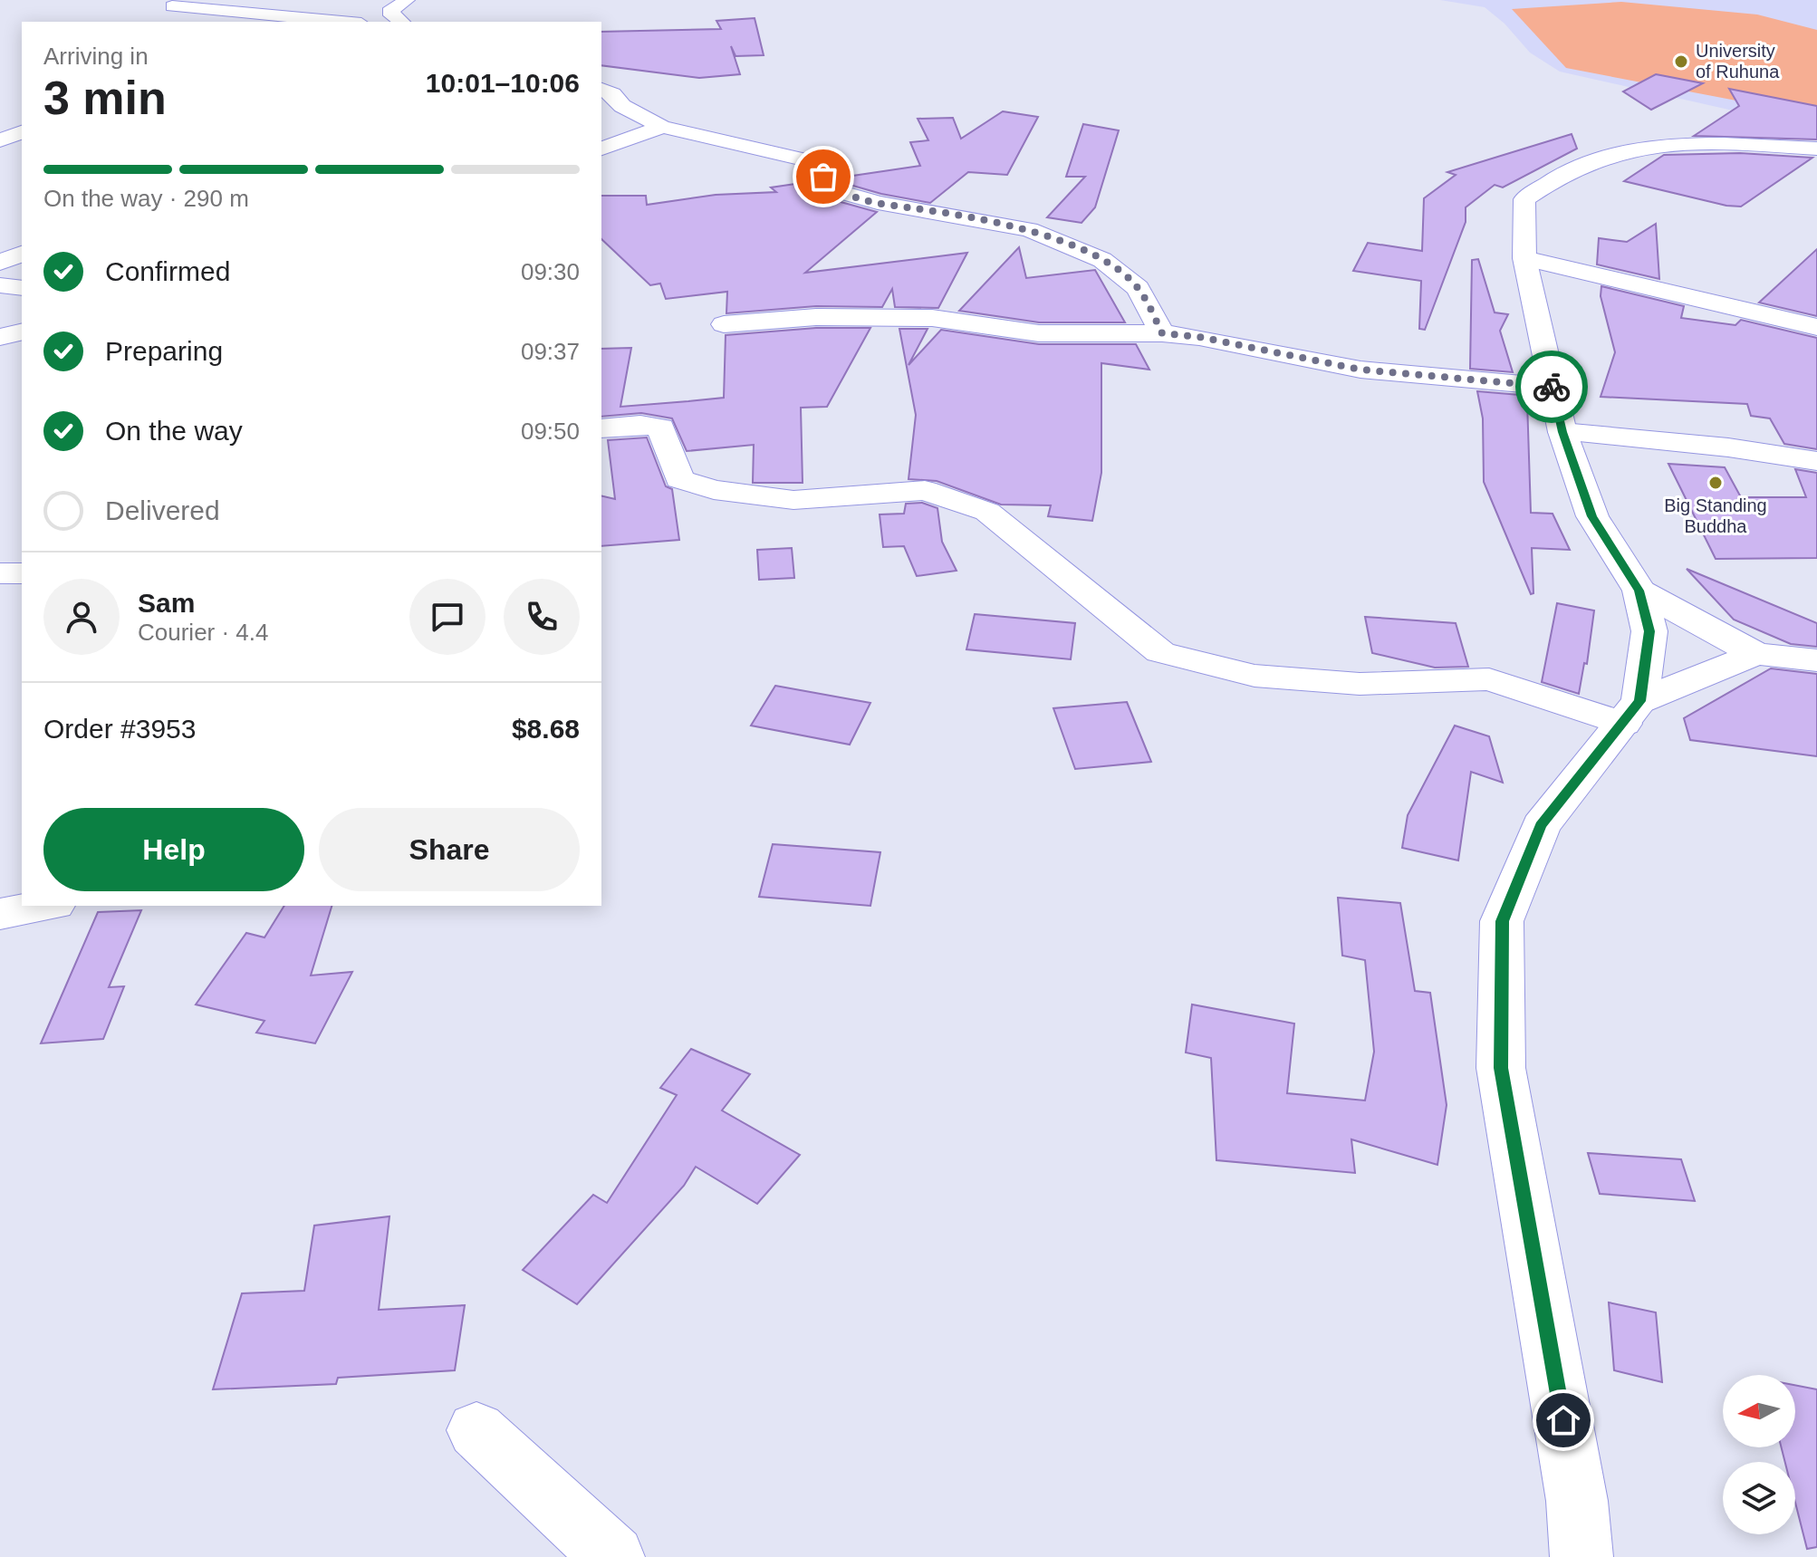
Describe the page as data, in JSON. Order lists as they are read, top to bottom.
{
  "places": ["University of Ruhuna", "Big Standing Buddha"],
  "north": "left",
  "page": {
    "heading": ["3 min", "Arriving in", "10:01–10:06"],
    "panel": [
      "Sam",
      "Courier · 4.4",
      "Order #3953",
      "$8.68"
    ],
    "bar": "On the way · 290 m",
    "list": [
      ["Confirmed", "09:30"],
      ["Preparing", "09:37"],
      ["On the way", "09:50"],
      "Delivered"
    ],
    "buttons": ["Help", "Share"]
  }
}
